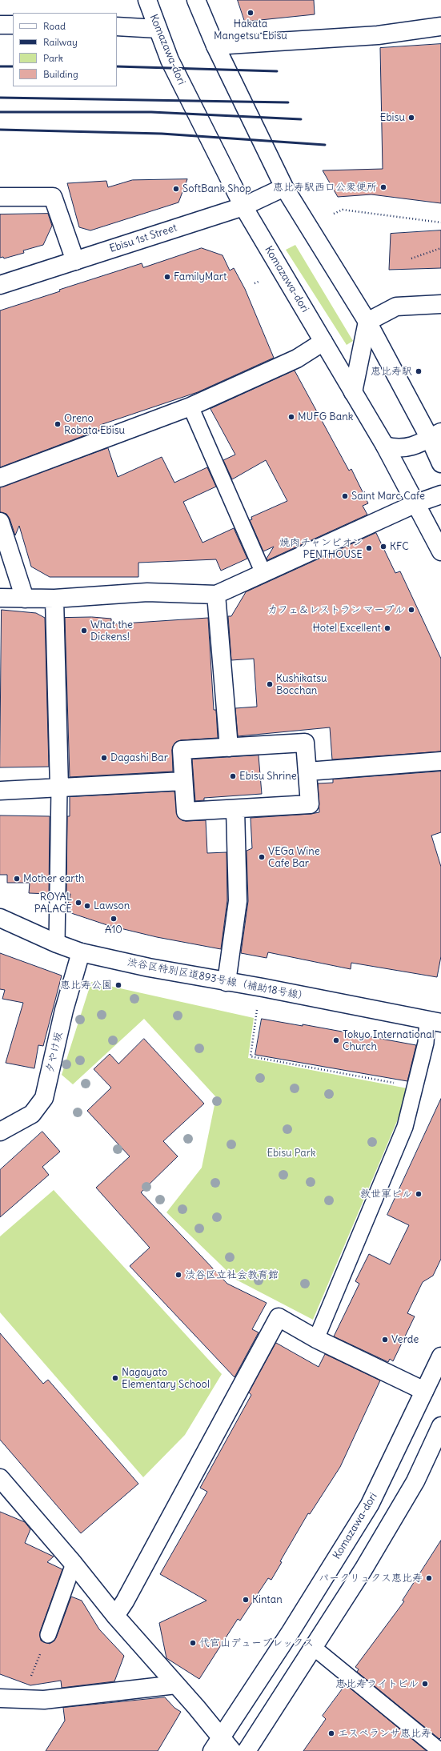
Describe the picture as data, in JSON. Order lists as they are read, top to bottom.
{
  "streets": {
    "street": [
      "Komazawa-dori",
      "Ebisu 1st Street",
      "渋谷区特別区道893号線（補助18号線）",
      "夕やけ坂"
    ]
  },
  "crossings": [
    ["Komazawa-dori", "Ebisu 1st Street"],
    ["渋谷区特別区道893号線（補助18号線）", "夕やけ坂"]
  ],
  "parks": ["Ebisu Park"],
  "places": [
    "Hakata Mangetsu Ebisu",
    "Ebisu",
    "恵比寿駅西口公衆便所",
    "SoftBank Shop",
    "FamilyMart",
    "恵比寿駅",
    "MUFG Bank",
    "Oreno Robata Ebisu",
    "Saint Marc Cafe",
    "KFC",
    "焼肉チャンピオン PENTHOUSE",
    "カフェ＆レストラン マーブル",
    "Hotel Excellent",
    "What the Dickens!",
    "Kushikatsu Bocchan",
    "Dagashi Bar",
    "Ebisu Shrine",
    "VEGa Wine Cafe Bar",
    "Mother earth",
    "ROYAL PALACE",
    "Lawson",
    "A10",
    "恵比寿公園",
    "Tokyo International Church",
    "救世軍ビル",
    "渋谷区立社会教育館",
    "Verde",
    "Nagayato Elementary School",
    "パークリュクス恵比寿",
    "Kintan",
    "代官山デュープレックス",
    "恵比寿ライトビル",
    "エスペランサ恵比寿"
  ],
  "legend": [
    "Road",
    "Railway",
    "Park",
    "Building"
  ]
}
